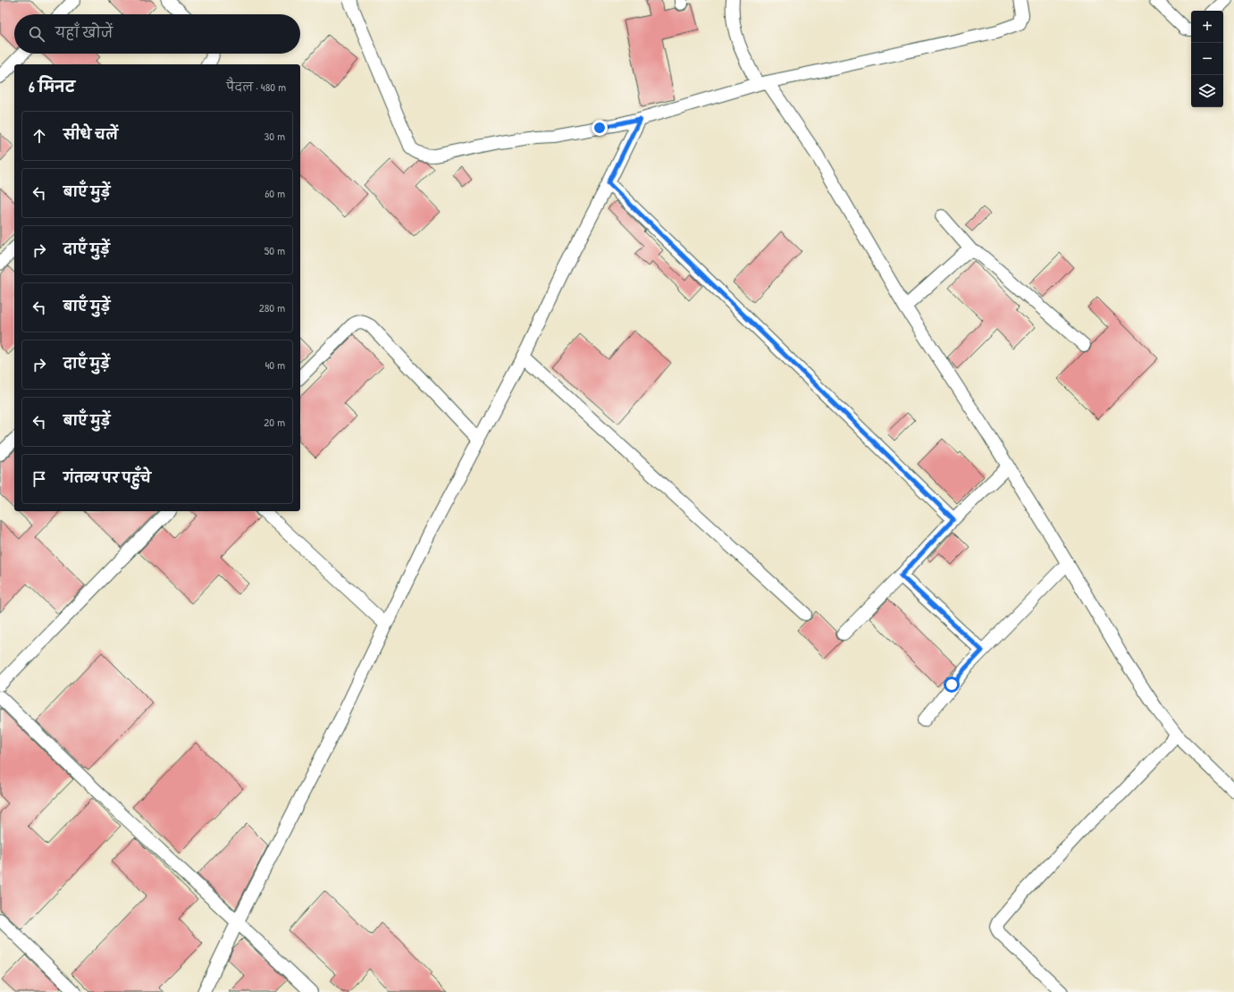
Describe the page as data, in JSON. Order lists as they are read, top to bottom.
{
  "page": {
    "map_buttons": ["+", "−"],
    "search": "यहाँ खोजें",
    "heading": ["6 मिनट", "पैदल · 480 m"],
    "list": [
      ["सीधे चलें", "30 m"],
      ["बाएँ मुड़ें", "60 m"],
      ["दाएँ मुड़ें", "50 m"],
      ["बाएँ मुड़ें", "280 m"],
      ["दाएँ मुड़ें", "40 m"],
      ["बाएँ मुड़ें", "20 m"],
      "गंतव्य पर पहुँचे"
    ]
  }
}
